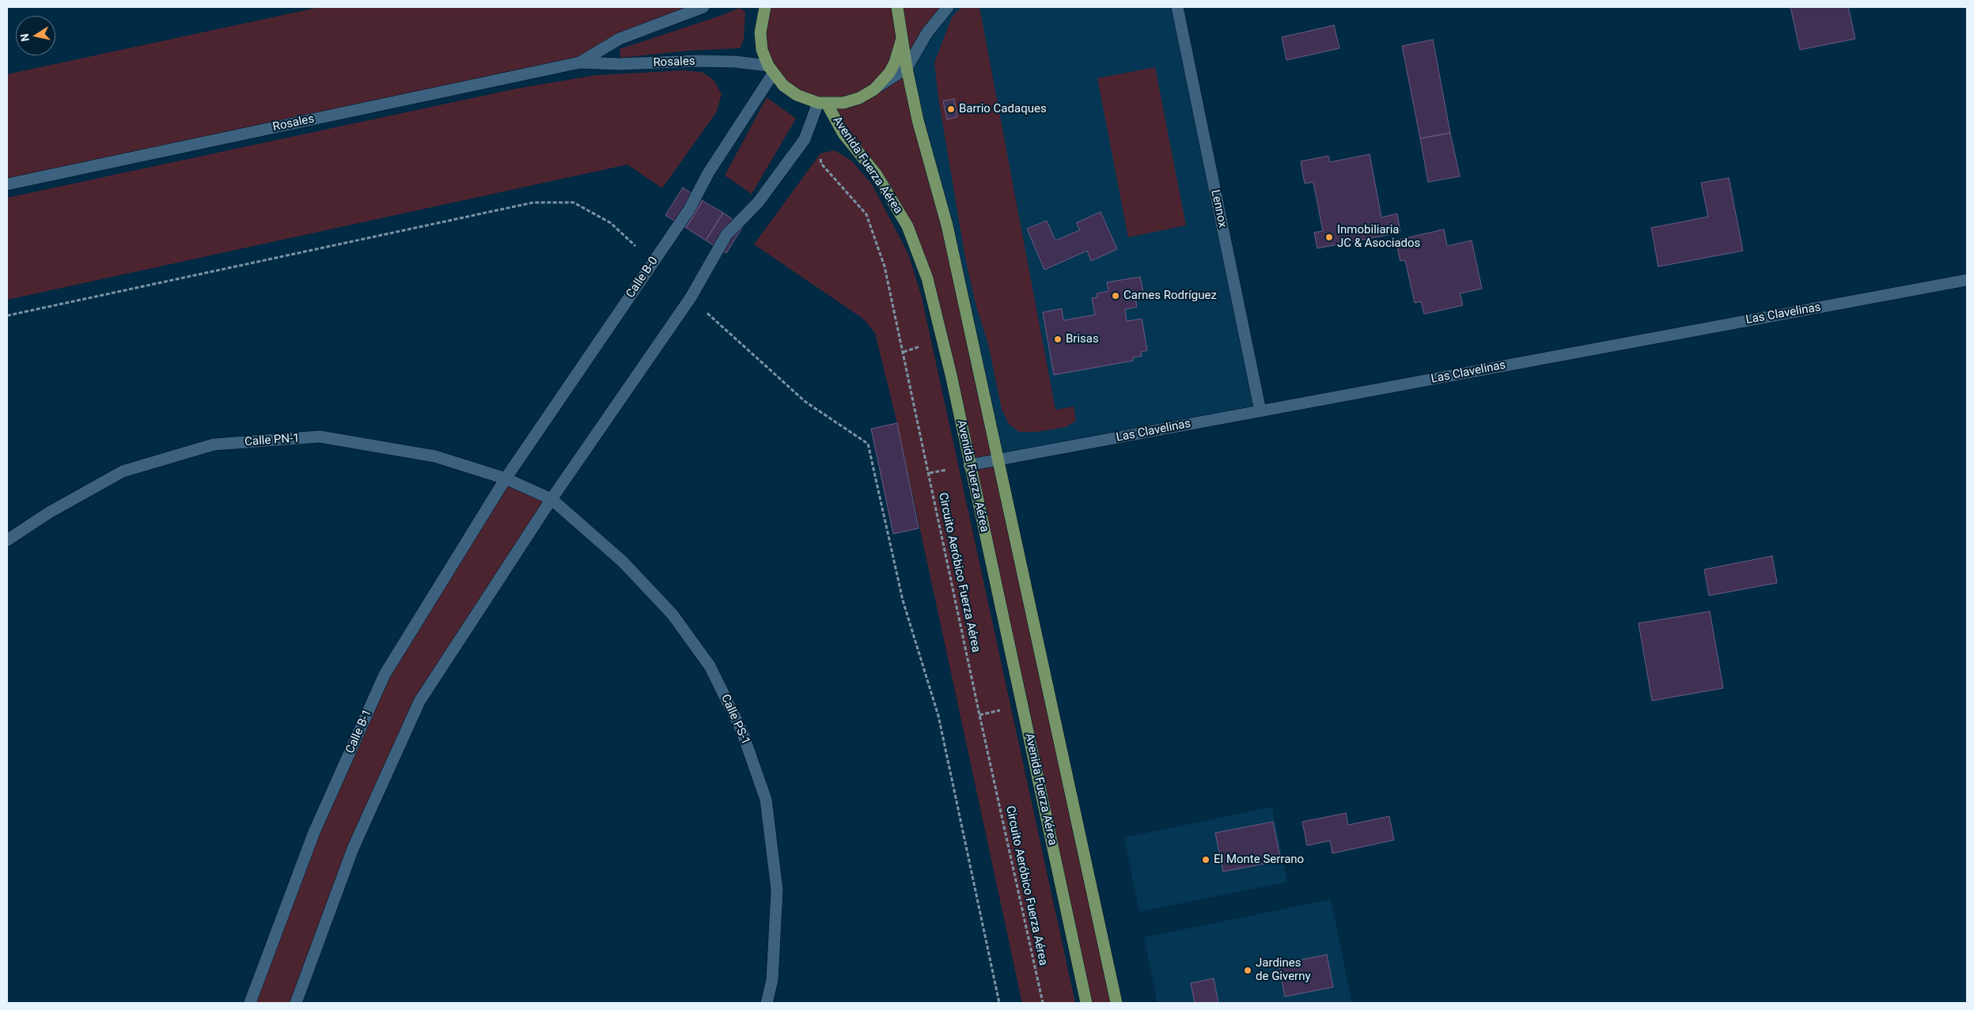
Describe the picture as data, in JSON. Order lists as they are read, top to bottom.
{
  "streets": {
    "main road": ["Avenida Fuerza Aérea"],
    "street": [
      "Rosales",
      "Lennox",
      "Calle B-0",
      "Las Clavelinas",
      "Calle PN-1",
      "Calle PS-1",
      "Calle B-1"
    ],
    "path": ["Circuito Aeróbico Fuerza Aérea"]
  },
  "crossings": [
    ["Rosales", "Calle B-0"],
    ["Avenida Fuerza Aérea", "Las Clavelinas"],
    ["Lennox", "Las Clavelinas"],
    ["Calle B-0", "Calle PN-1"],
    ["Calle B-0", "Calle B-1"],
    ["Calle PN-1", "Calle PS-1"],
    ["Calle PN-1", "Calle B-1"]
  ],
  "places": [
    "Barrio Cadaques",
    "Inmobiliaria JC & Asociados",
    "Carnes Rodríguez",
    "Brisas",
    "El Monte Serrano",
    "Jardines de Giverny"
  ],
  "north": "left"
}
